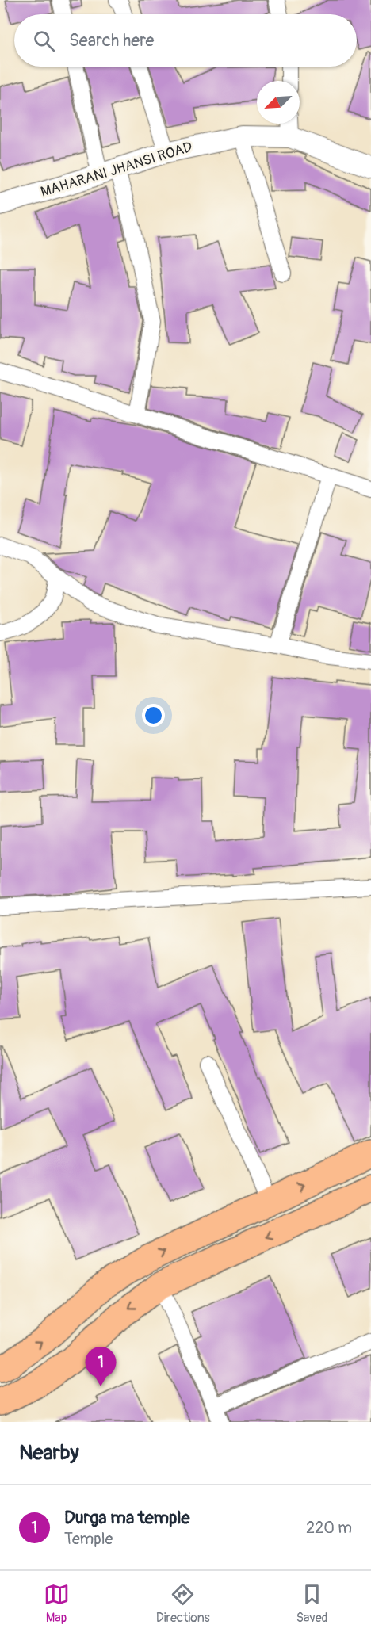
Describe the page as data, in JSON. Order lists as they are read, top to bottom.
{
  "streets": {
    "street": ["MAHARANI JHANSI ROAD"]
  },
  "north": "bottom left",
  "page": {
    "search": "Search here",
    "pins": "1",
    "heading": "Nearby",
    "list": [
      {
        "mark": "1",
        "name": "Durga ma temple",
        "note": "Temple",
        "value": "220 m"
      }
    ],
    "nav": ["Map", "Directions", "Saved"]
  }
}
